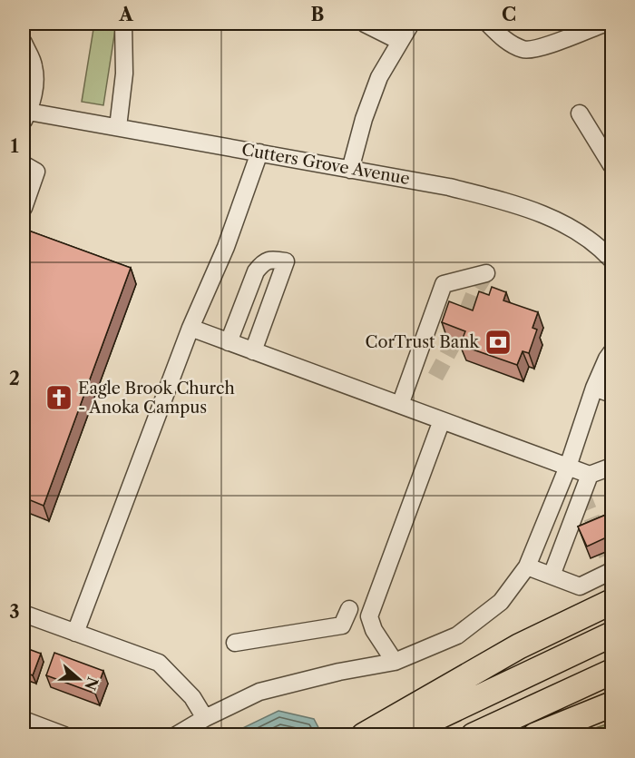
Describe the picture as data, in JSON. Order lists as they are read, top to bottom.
{
  "streets": {
    "street": ["Cutters Grove Avenue"]
  },
  "places": {
    "bank": ["CorTrust Bank"],
    "church": ["Eagle Brook Church - Anoka Campus"]
  },
  "north": "right",
  "grid": {
    "columns": ["A", "B", "C"],
    "rows": ["1", "2", "3"]
  }
}
